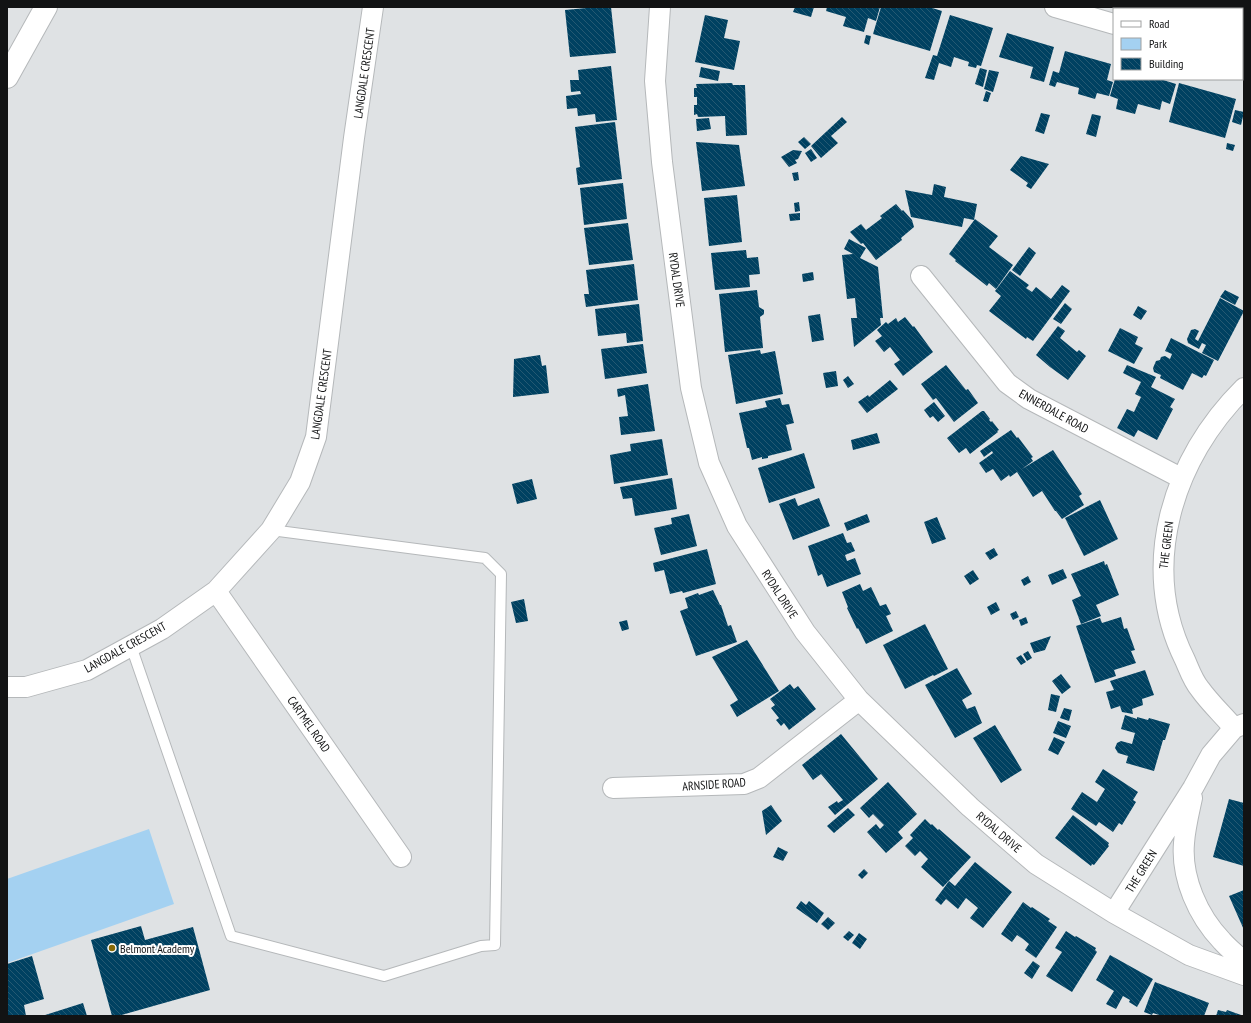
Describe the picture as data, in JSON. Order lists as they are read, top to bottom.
{
  "streets": {
    "street": [
      "LANGDALE CRESCENT",
      "RYDAL DRIVE",
      "ENNERDALE ROAD",
      "THE GREEN",
      "CARTMEL ROAD",
      "ARNSIDE ROAD"
    ]
  },
  "crossings": [
    ["LANGDALE CRESCENT", "CARTMEL ROAD"],
    ["RYDAL DRIVE", "THE GREEN"],
    ["RYDAL DRIVE", "ARNSIDE ROAD"],
    ["ENNERDALE ROAD", "THE GREEN"]
  ],
  "places": ["Belmont Academy"],
  "legend": ["Road", "Park", "Building"]
}
